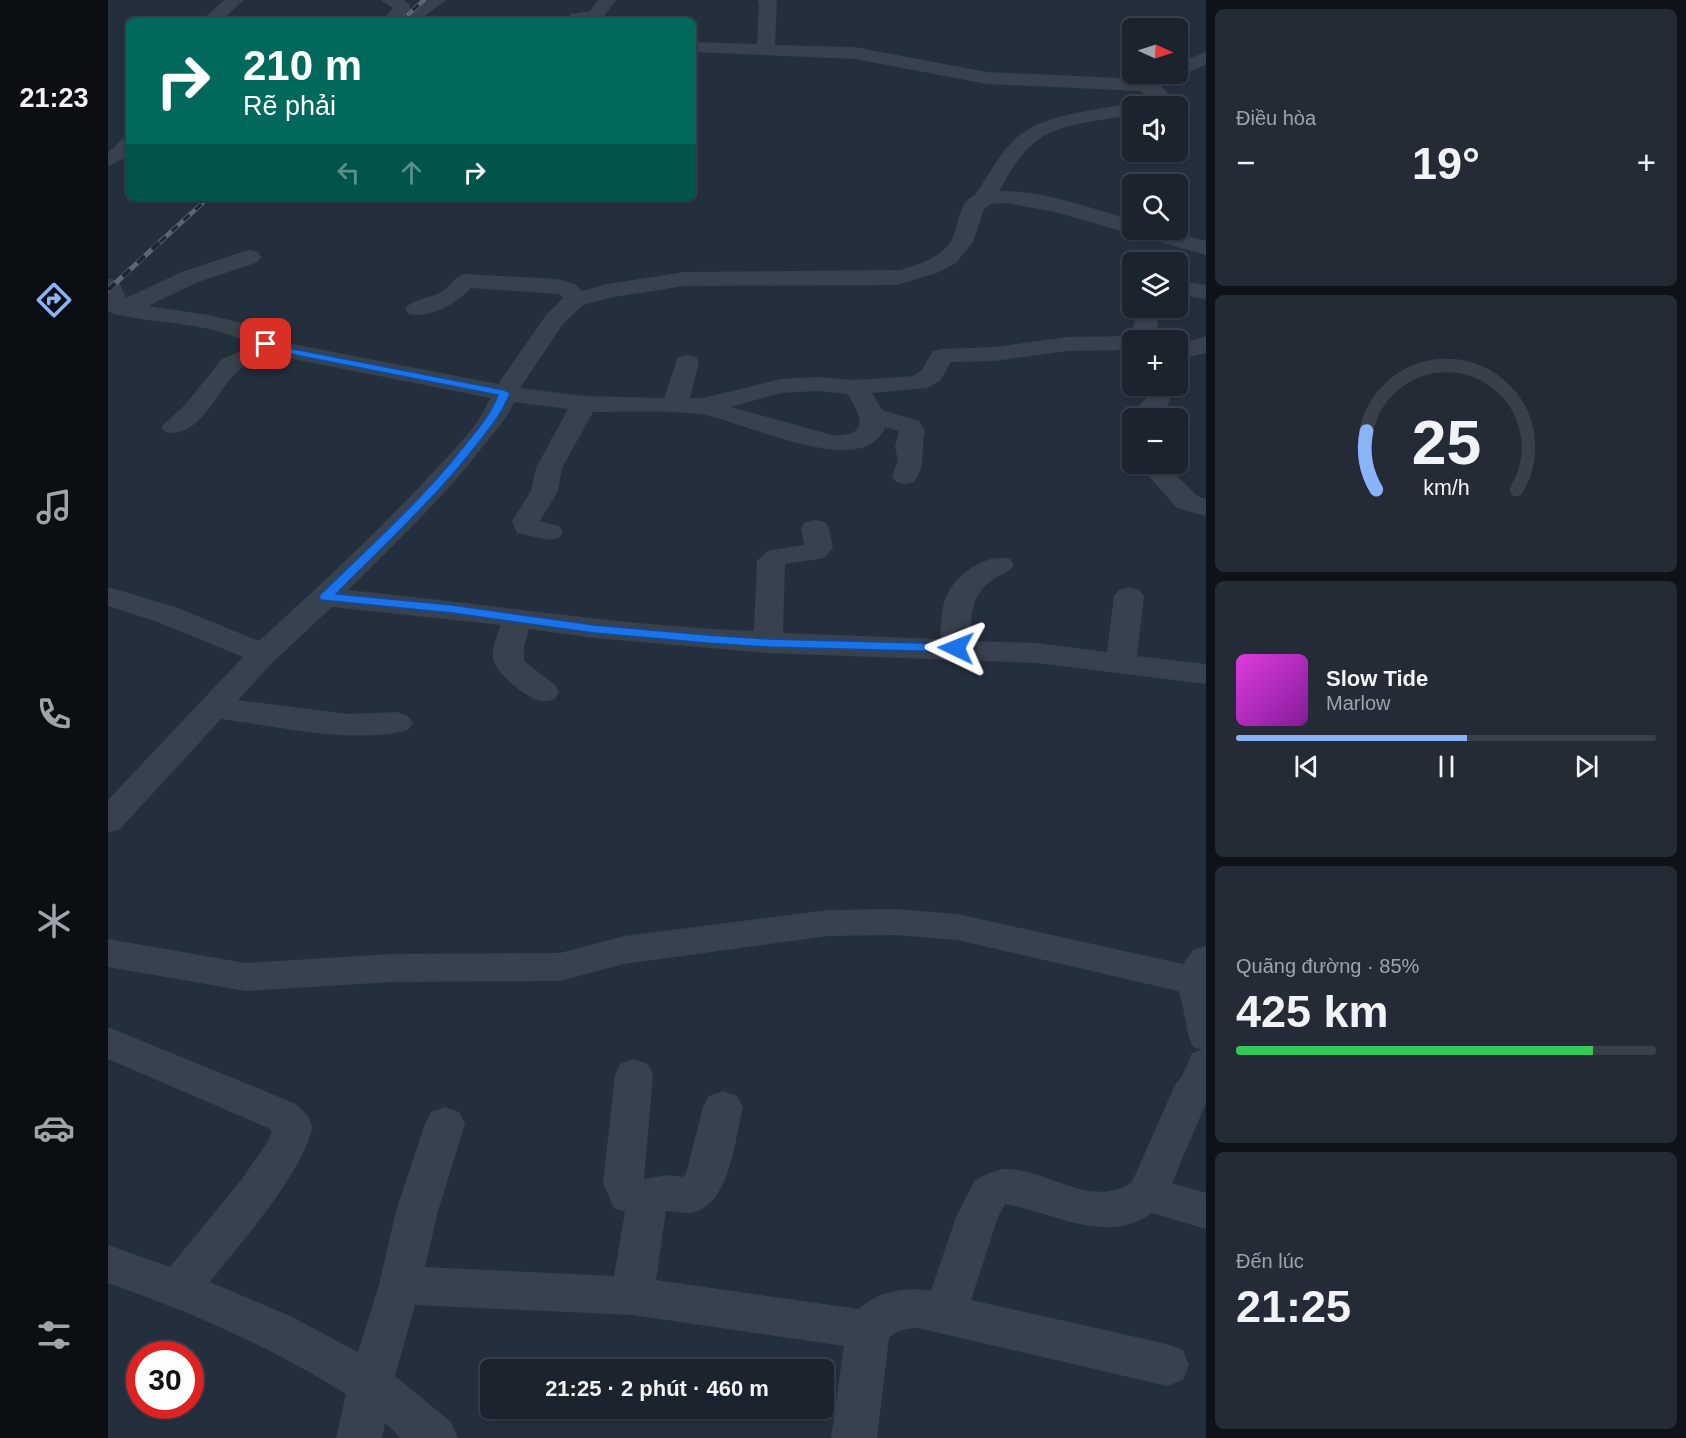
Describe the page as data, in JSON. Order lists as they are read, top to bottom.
{
  "north": "right",
  "page": {
    "tabs": "21:23",
    "tile": [
      "Điều hòa",
      ["Quãng đường · 85%", "425 km"],
      ["Đến lúc", "21:25"]
    ],
    "map_buttons": ["+", "−"],
    "turn": ["210 m", "Rẽ phải"],
    "heat": ["−", "19°", "+"],
    "song": ["Slow Tide", "Marlow"],
    "limit": "30",
    "trip": "21:25 · 2 phút · 460 m",
    "gauge": ["25", "km/h"]
  }
}
